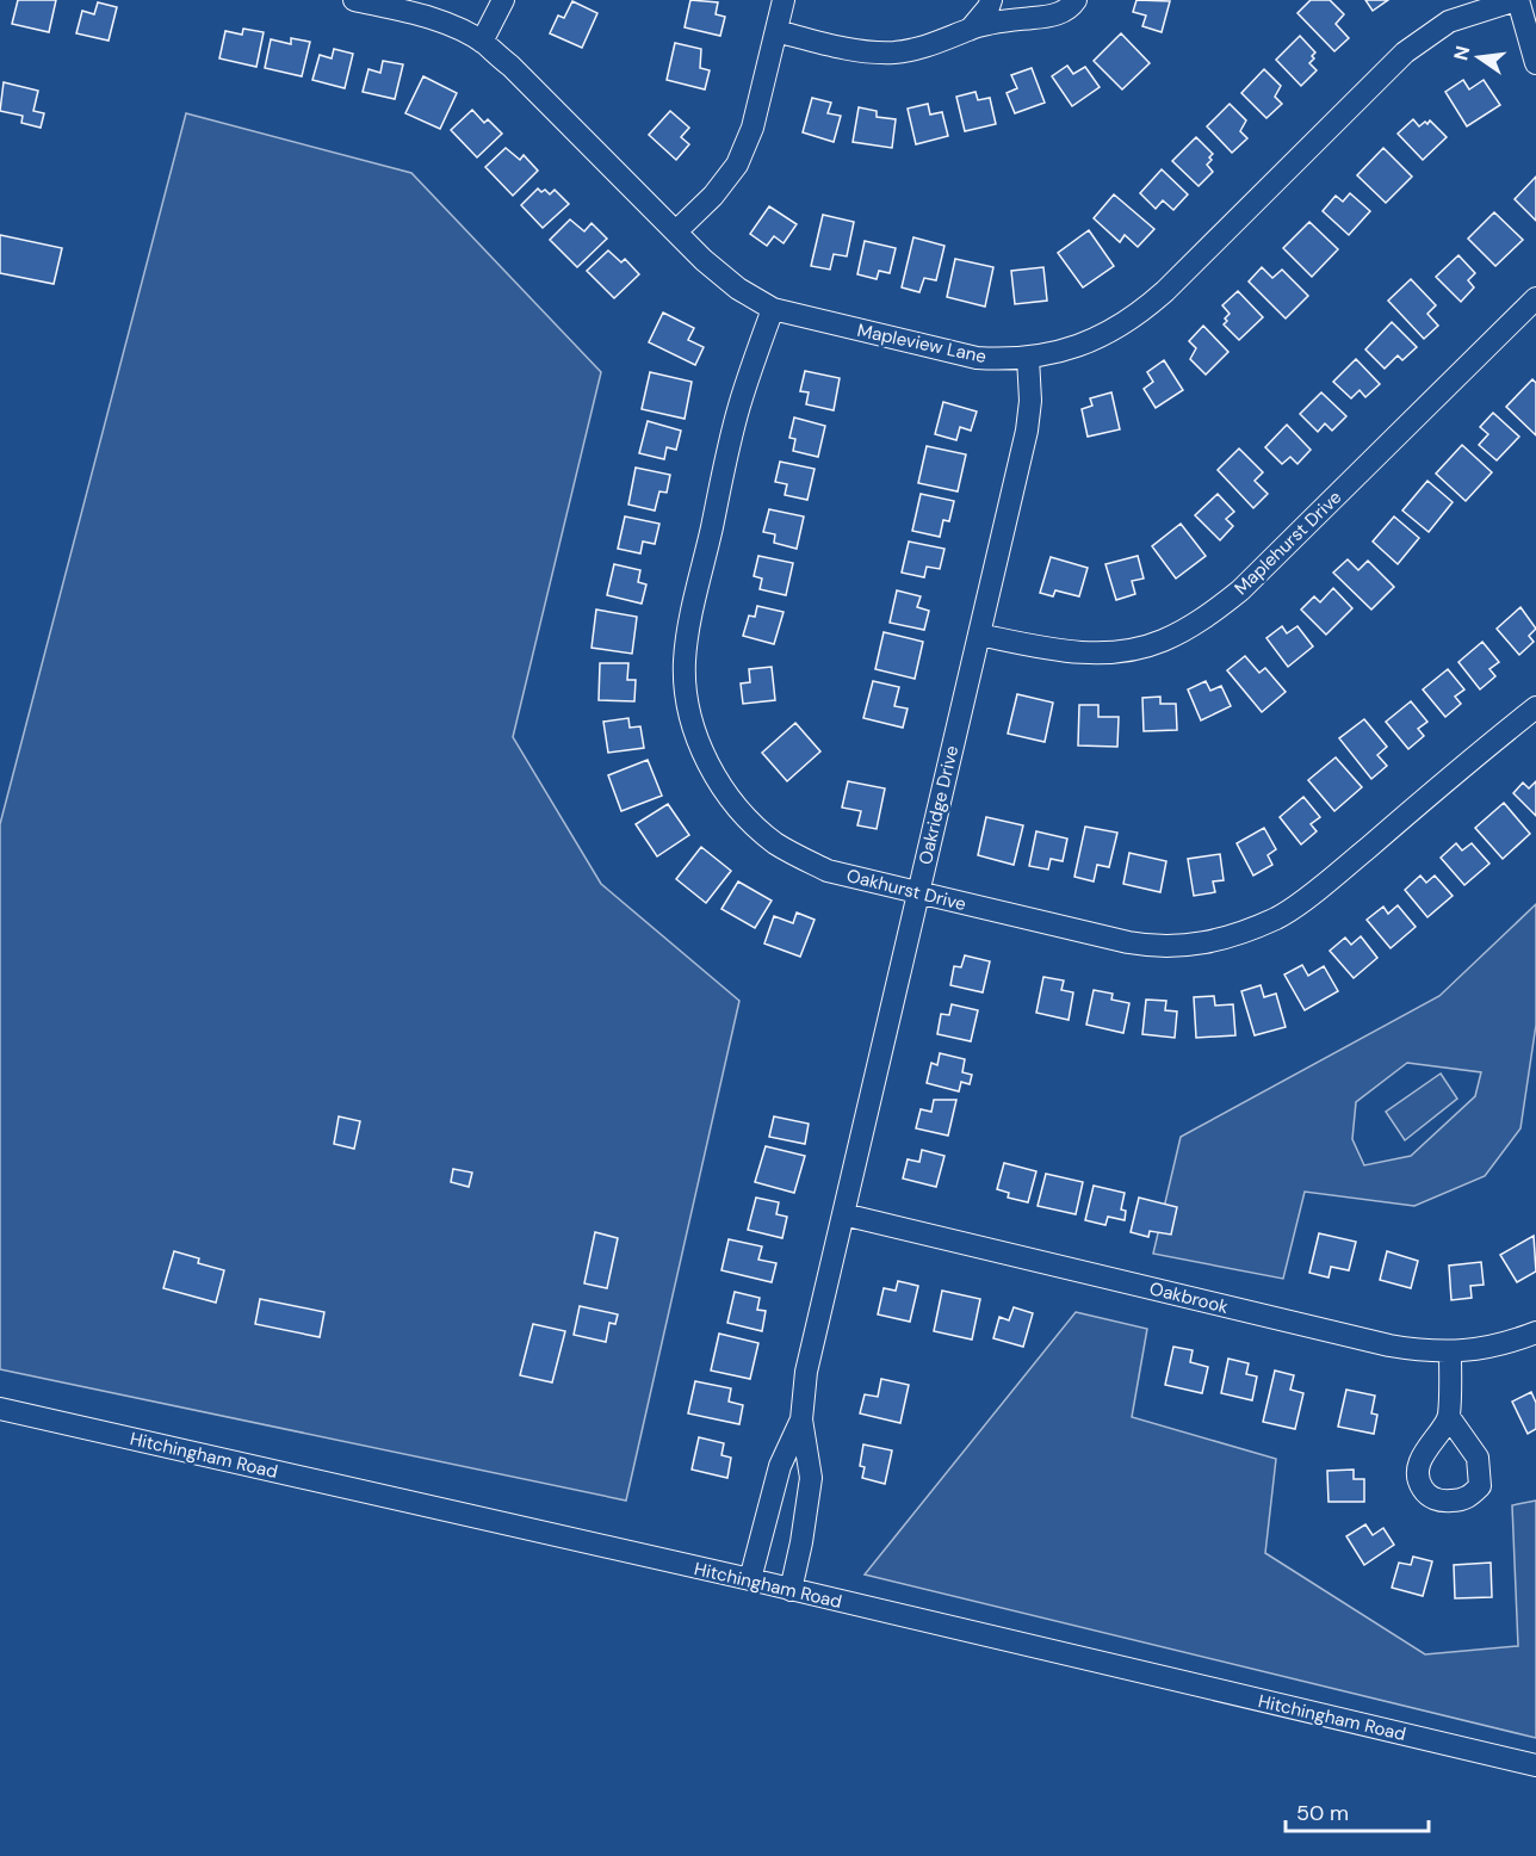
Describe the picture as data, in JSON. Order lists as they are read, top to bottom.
{
  "streets": {
    "street": [
      "Mapleview Lane",
      "Maplehurst Drive",
      "Oakridge Drive",
      "Oakhurst Drive",
      "Oakbrook",
      "Hitchingham Road"
    ]
  },
  "crossings": [
    ["Mapleview Lane", "Oakridge Drive"],
    ["Mapleview Lane", "Oakhurst Drive"],
    ["Maplehurst Drive", "Oakridge Drive"],
    ["Oakridge Drive", "Oakhurst Drive"],
    ["Oakridge Drive", "Oakbrook"],
    ["Oakridge Drive", "Hitchingham Road"]
  ],
  "scale_bar": "50 m",
  "north": "left"
}
